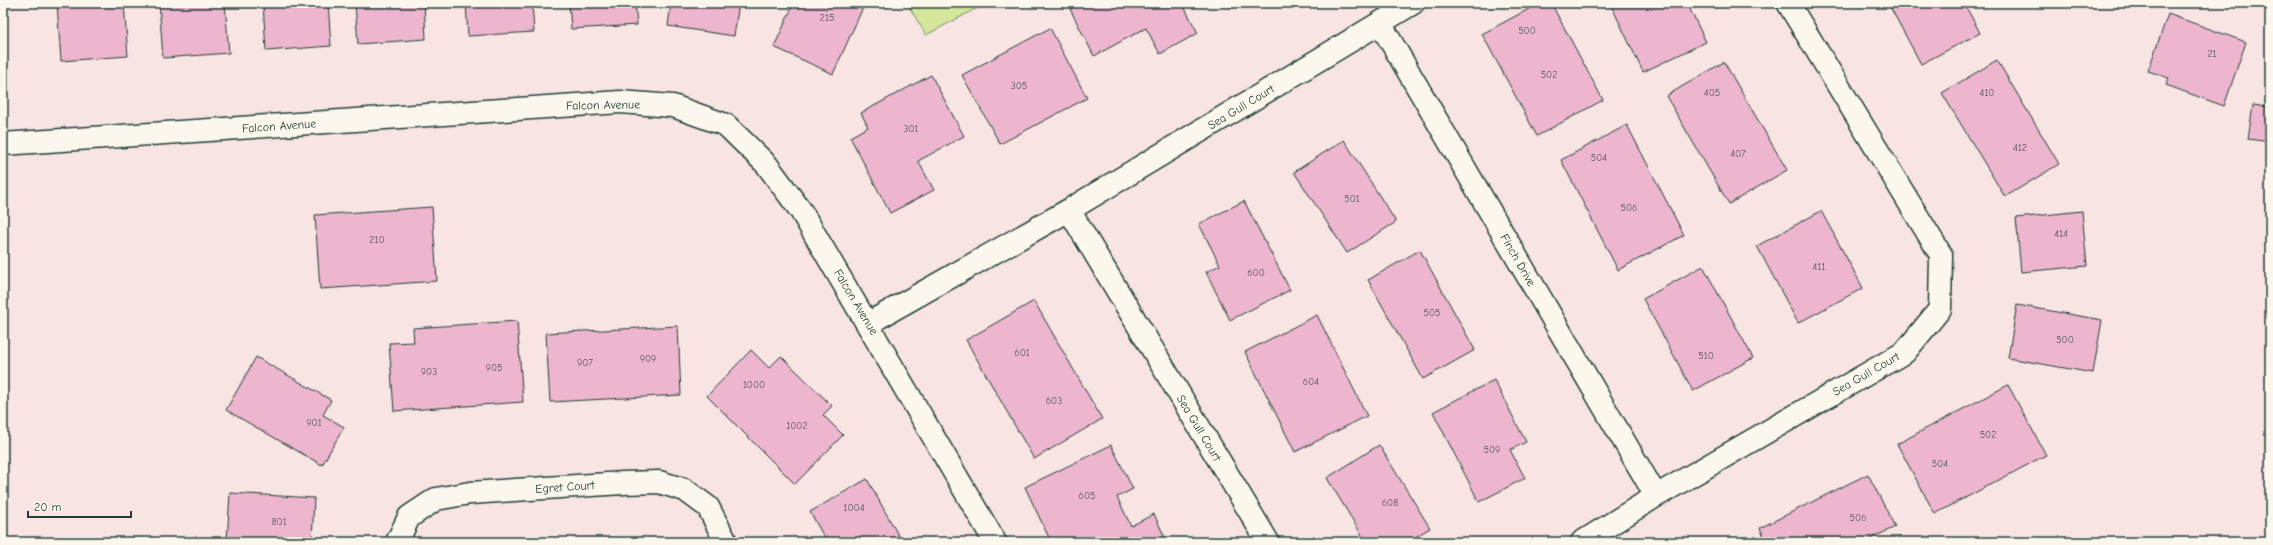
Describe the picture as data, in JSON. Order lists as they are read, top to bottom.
{
  "streets": {
    "street": [
      "Falcon Avenue",
      "Sea Gull Court",
      "Finch Drive",
      "Egret Court"
    ]
  },
  "crossings": [
    ["Falcon Avenue", "Sea Gull Court"],
    ["Sea Gull Court", "Finch Drive"]
  ],
  "house_numbers": [
    "215",
    "500",
    "21",
    "502",
    "305",
    "405",
    "410",
    "301",
    "412",
    "407",
    "504",
    "501",
    "506",
    "414",
    "210",
    "411",
    "600",
    "505",
    "500",
    "601",
    "510",
    "909",
    "907",
    "905",
    "903",
    "604",
    "1000",
    "603",
    "901",
    "1002",
    "502",
    "509",
    "504",
    "605",
    "608",
    "1004",
    "506",
    "801"
  ],
  "scale_bar": "20 m"
}
